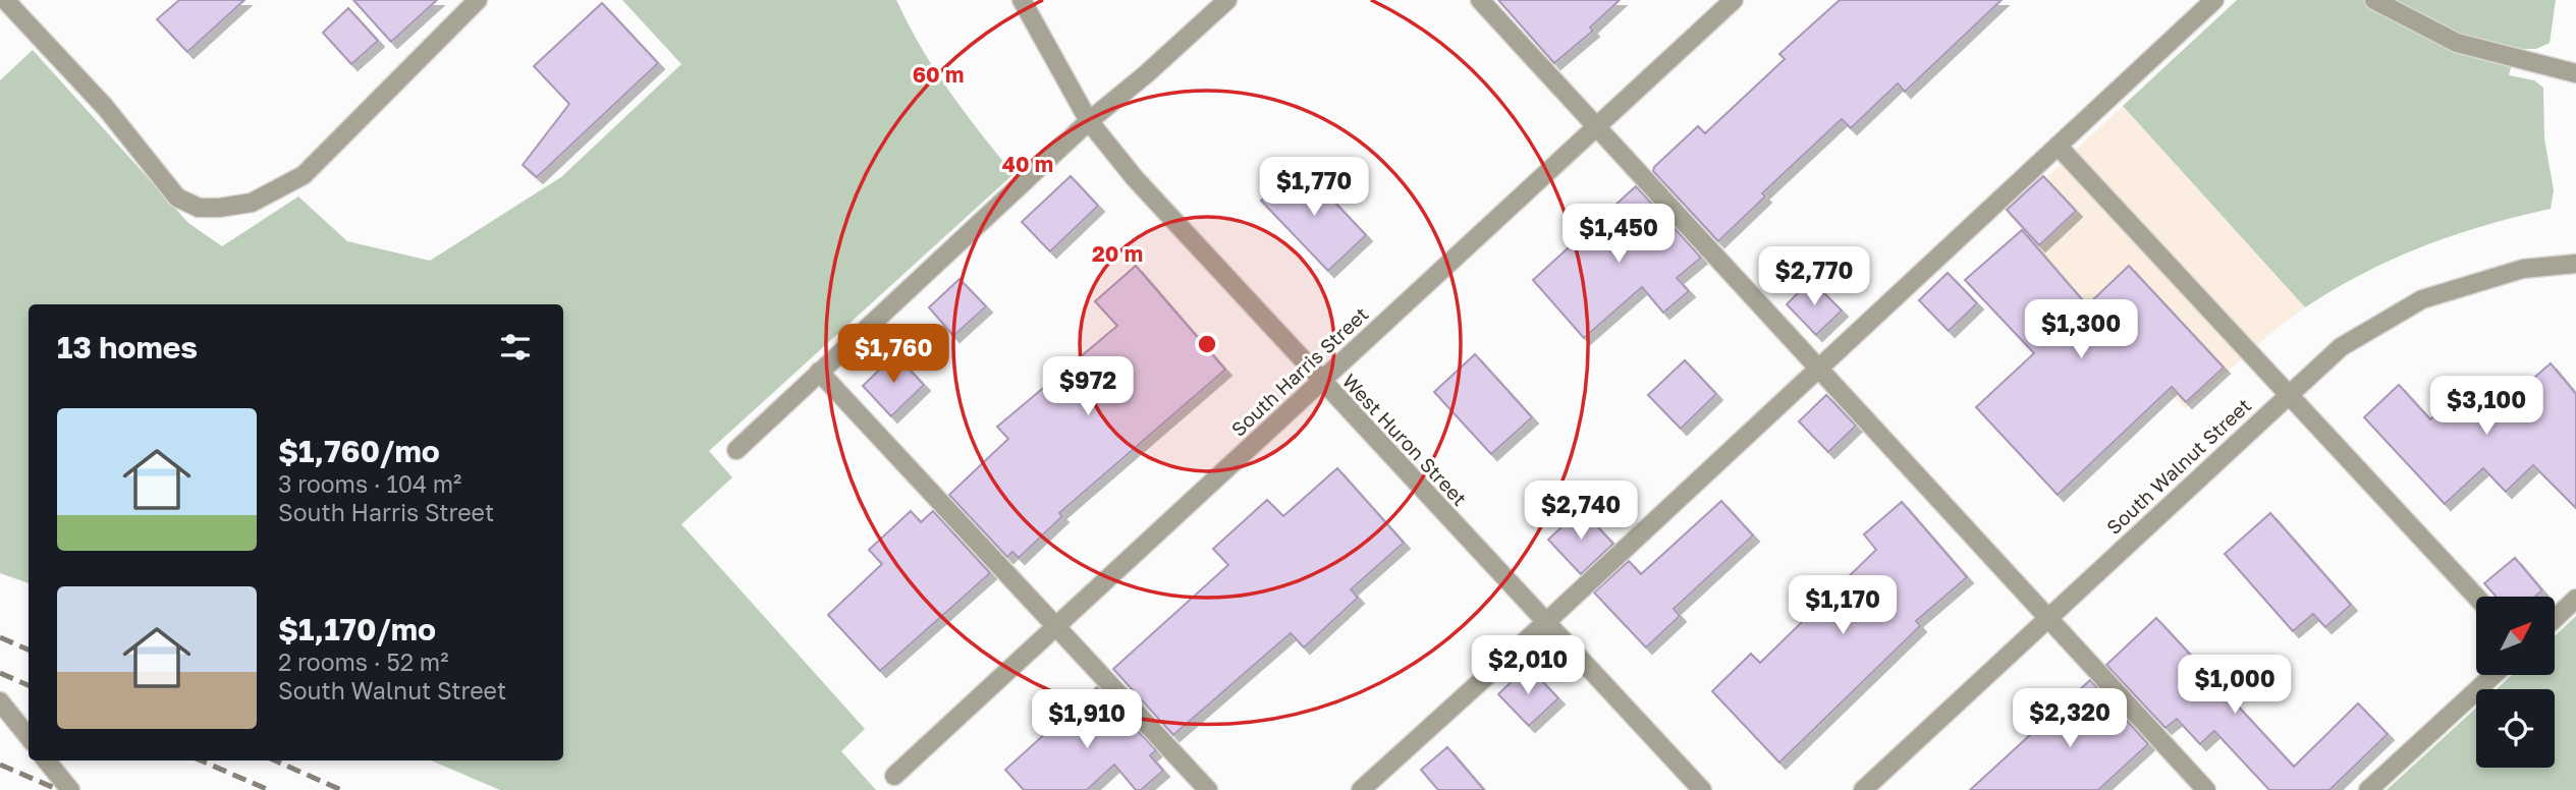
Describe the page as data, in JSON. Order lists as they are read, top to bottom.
{
  "streets": {
    "street": ["South Harris Street", "West Huron Street", "South Walnut Street"]
  },
  "crossings": [
    ["South Harris Street", "West Huron Street"]
  ],
  "north": "top right",
  "page": {
    "price": [
      "$1,770",
      "$1,450",
      "$2,770",
      "$1,300",
      "$1,760",
      "$972",
      "$3,100",
      "$2,740",
      "$1,170",
      "$2,010",
      "$1,000",
      "$2,320",
      "$1,910"
    ],
    "heading": "13 homes",
    "list": [
      {
        "name": "$1,760/mo",
        "note": "3 rooms · 104 m² · South Harris Street"
      },
      {
        "name": "$1,170/mo",
        "note": "2 rooms · 52 m² · South Walnut Street"
      }
    ]
  },
  "rings": ["60 m", "40 m", "20 m"]
}
